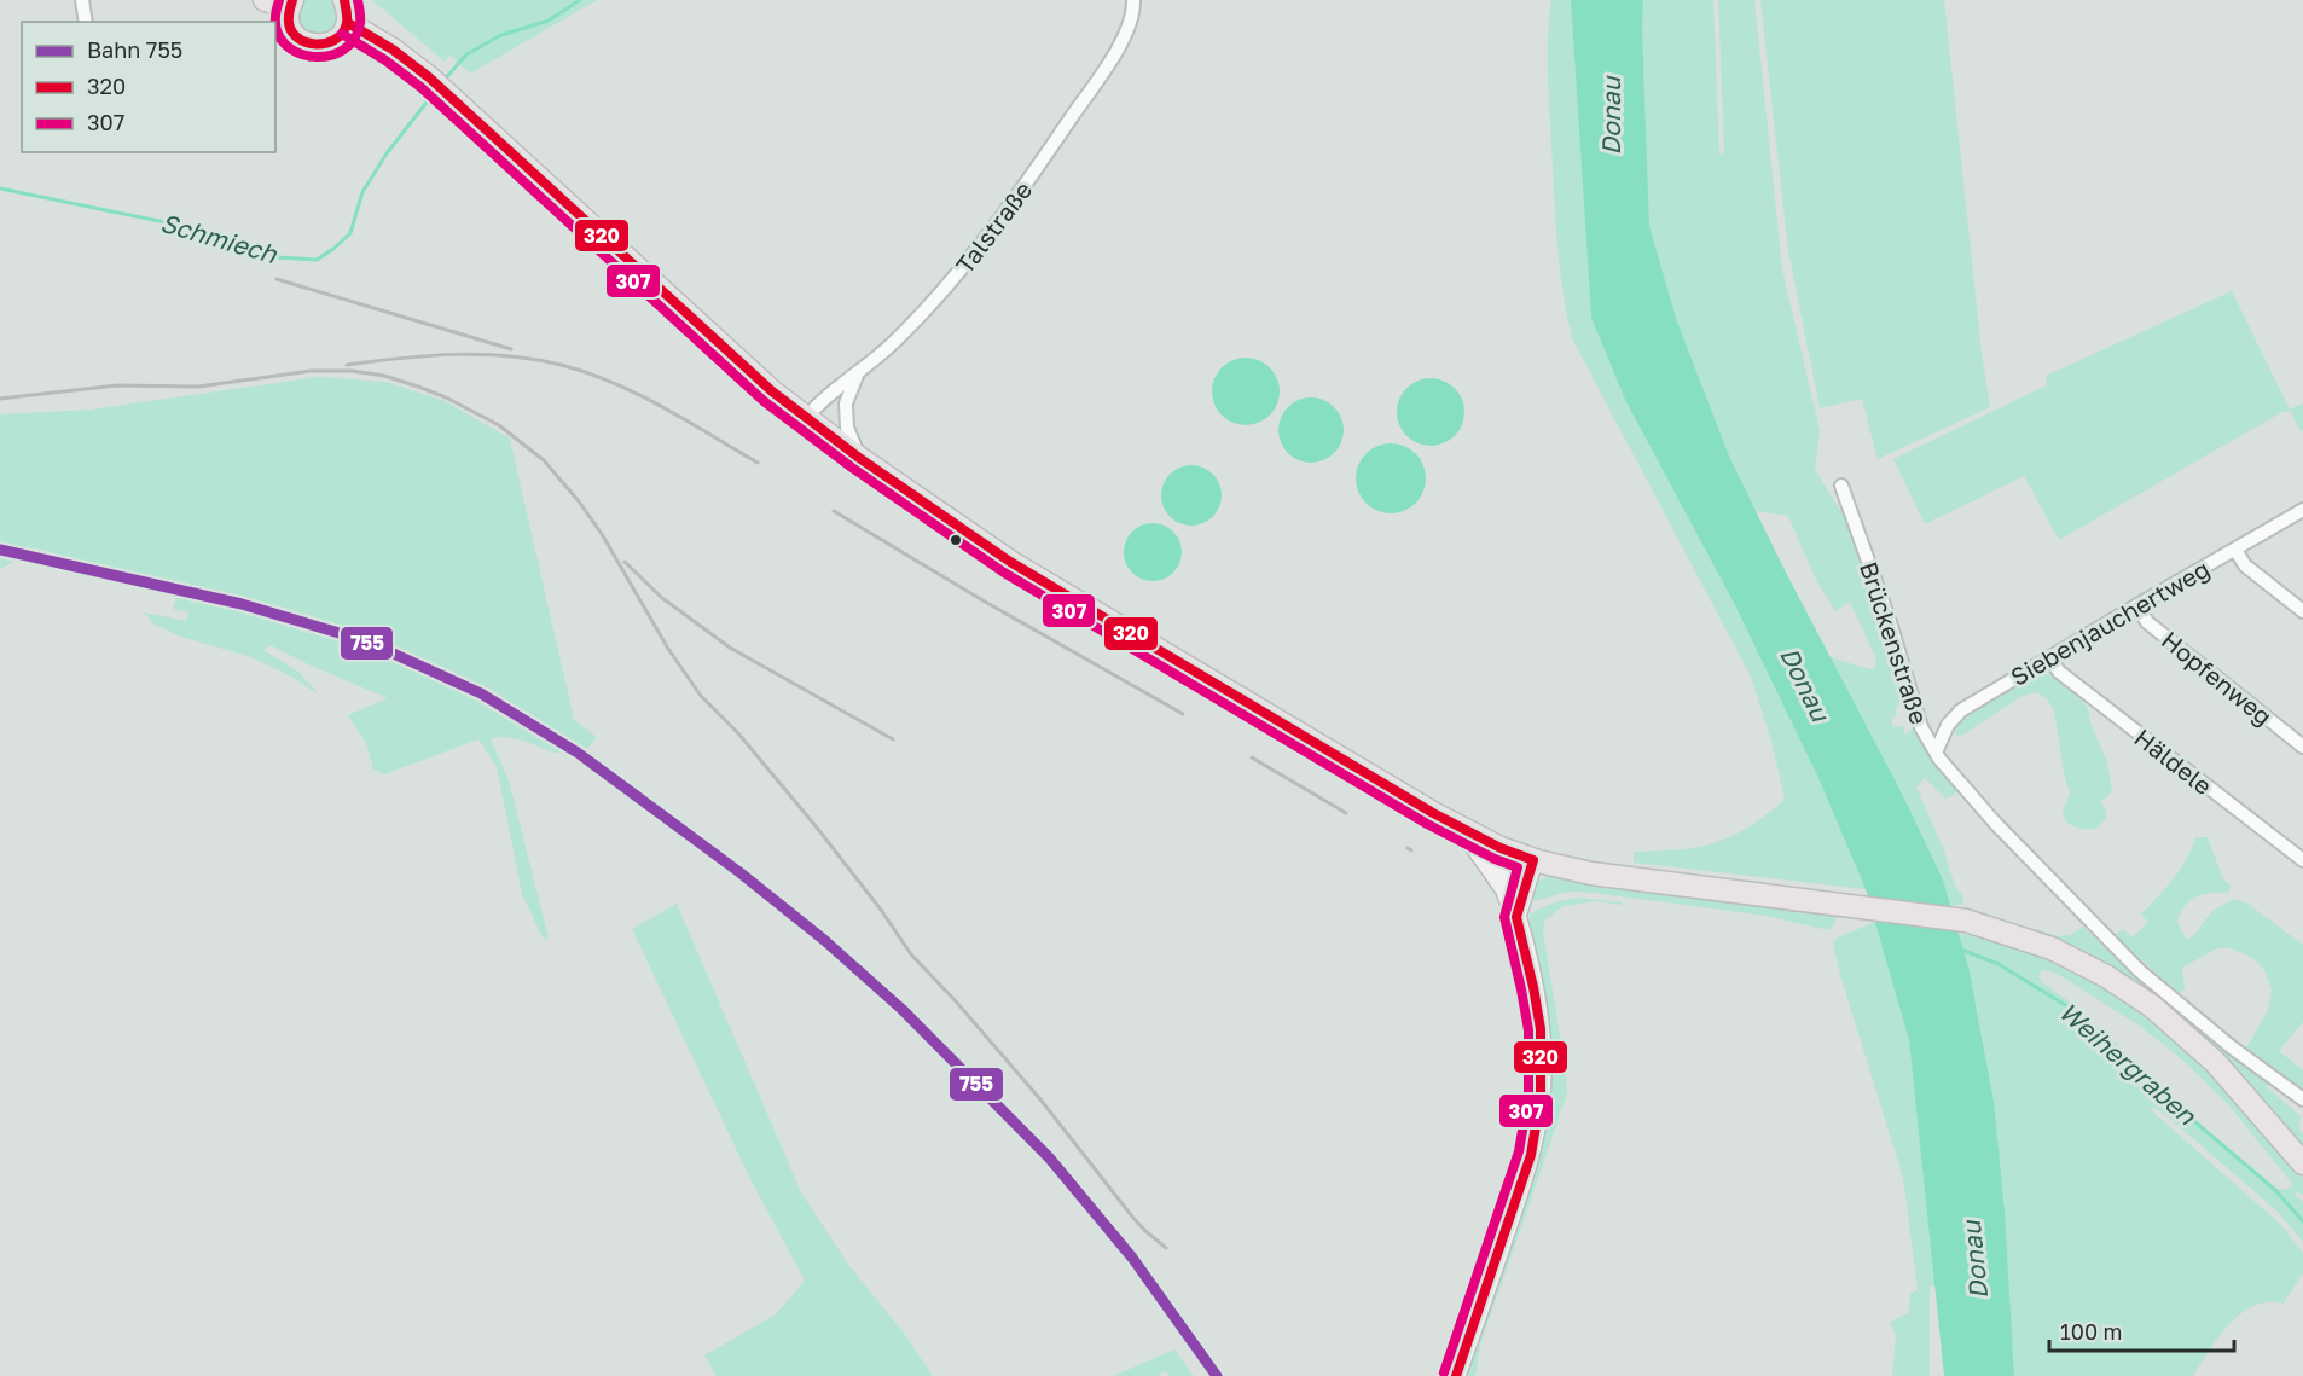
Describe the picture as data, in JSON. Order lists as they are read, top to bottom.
{
  "streets": {
    "street": [
      "Talstraße",
      "Siebenjauchertweg",
      "Brückenstraße",
      "Hopfenweg",
      "Häldele"
    ]
  },
  "crossings": [
    ["Siebenjauchertweg", "Brückenstraße"],
    ["Siebenjauchertweg", "Hopfenweg"],
    ["Siebenjauchertweg", "Häldele"]
  ],
  "water": ["Donau", "Schmiech", "Weihergraben"],
  "lines": ["transit line 320", "transit line 307", "rail line 755"],
  "legend": ["Bahn 755", "320", "307"],
  "scale_bar": "100 m"
}
